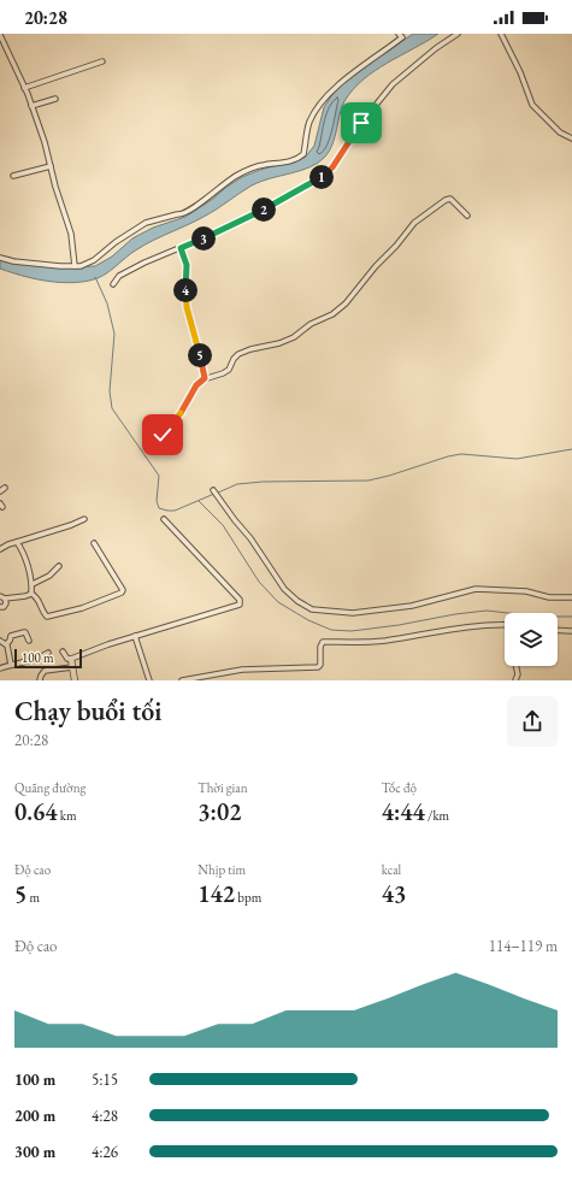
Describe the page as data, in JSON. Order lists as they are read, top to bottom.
{
  "scale_bar": "100 m",
  "page": {
    "status": "20:28",
    "pins": [
      "1",
      "2",
      "3",
      "4",
      "5"
    ],
    "scale": "100 m",
    "heading": ["Chạy buổi tối", "20:28"],
    "stats": [
      ["Quãng đường", "0.64 km"],
      ["Thời gian", "3:02"],
      ["Tốc độ", "4:44 /km"],
      ["Độ cao", "5 m"],
      ["Nhịp tim", "142 bpm"],
      ["kcal", "43"]
    ],
    "chart": ["Độ cao", "114–119 m"],
    "list": [
      {
        "name": "100 m",
        "note": "5:15"
      },
      {
        "name": "200 m",
        "note": "4:28"
      },
      {
        "name": "300 m",
        "note": "4:26"
      }
    ]
  }
}
